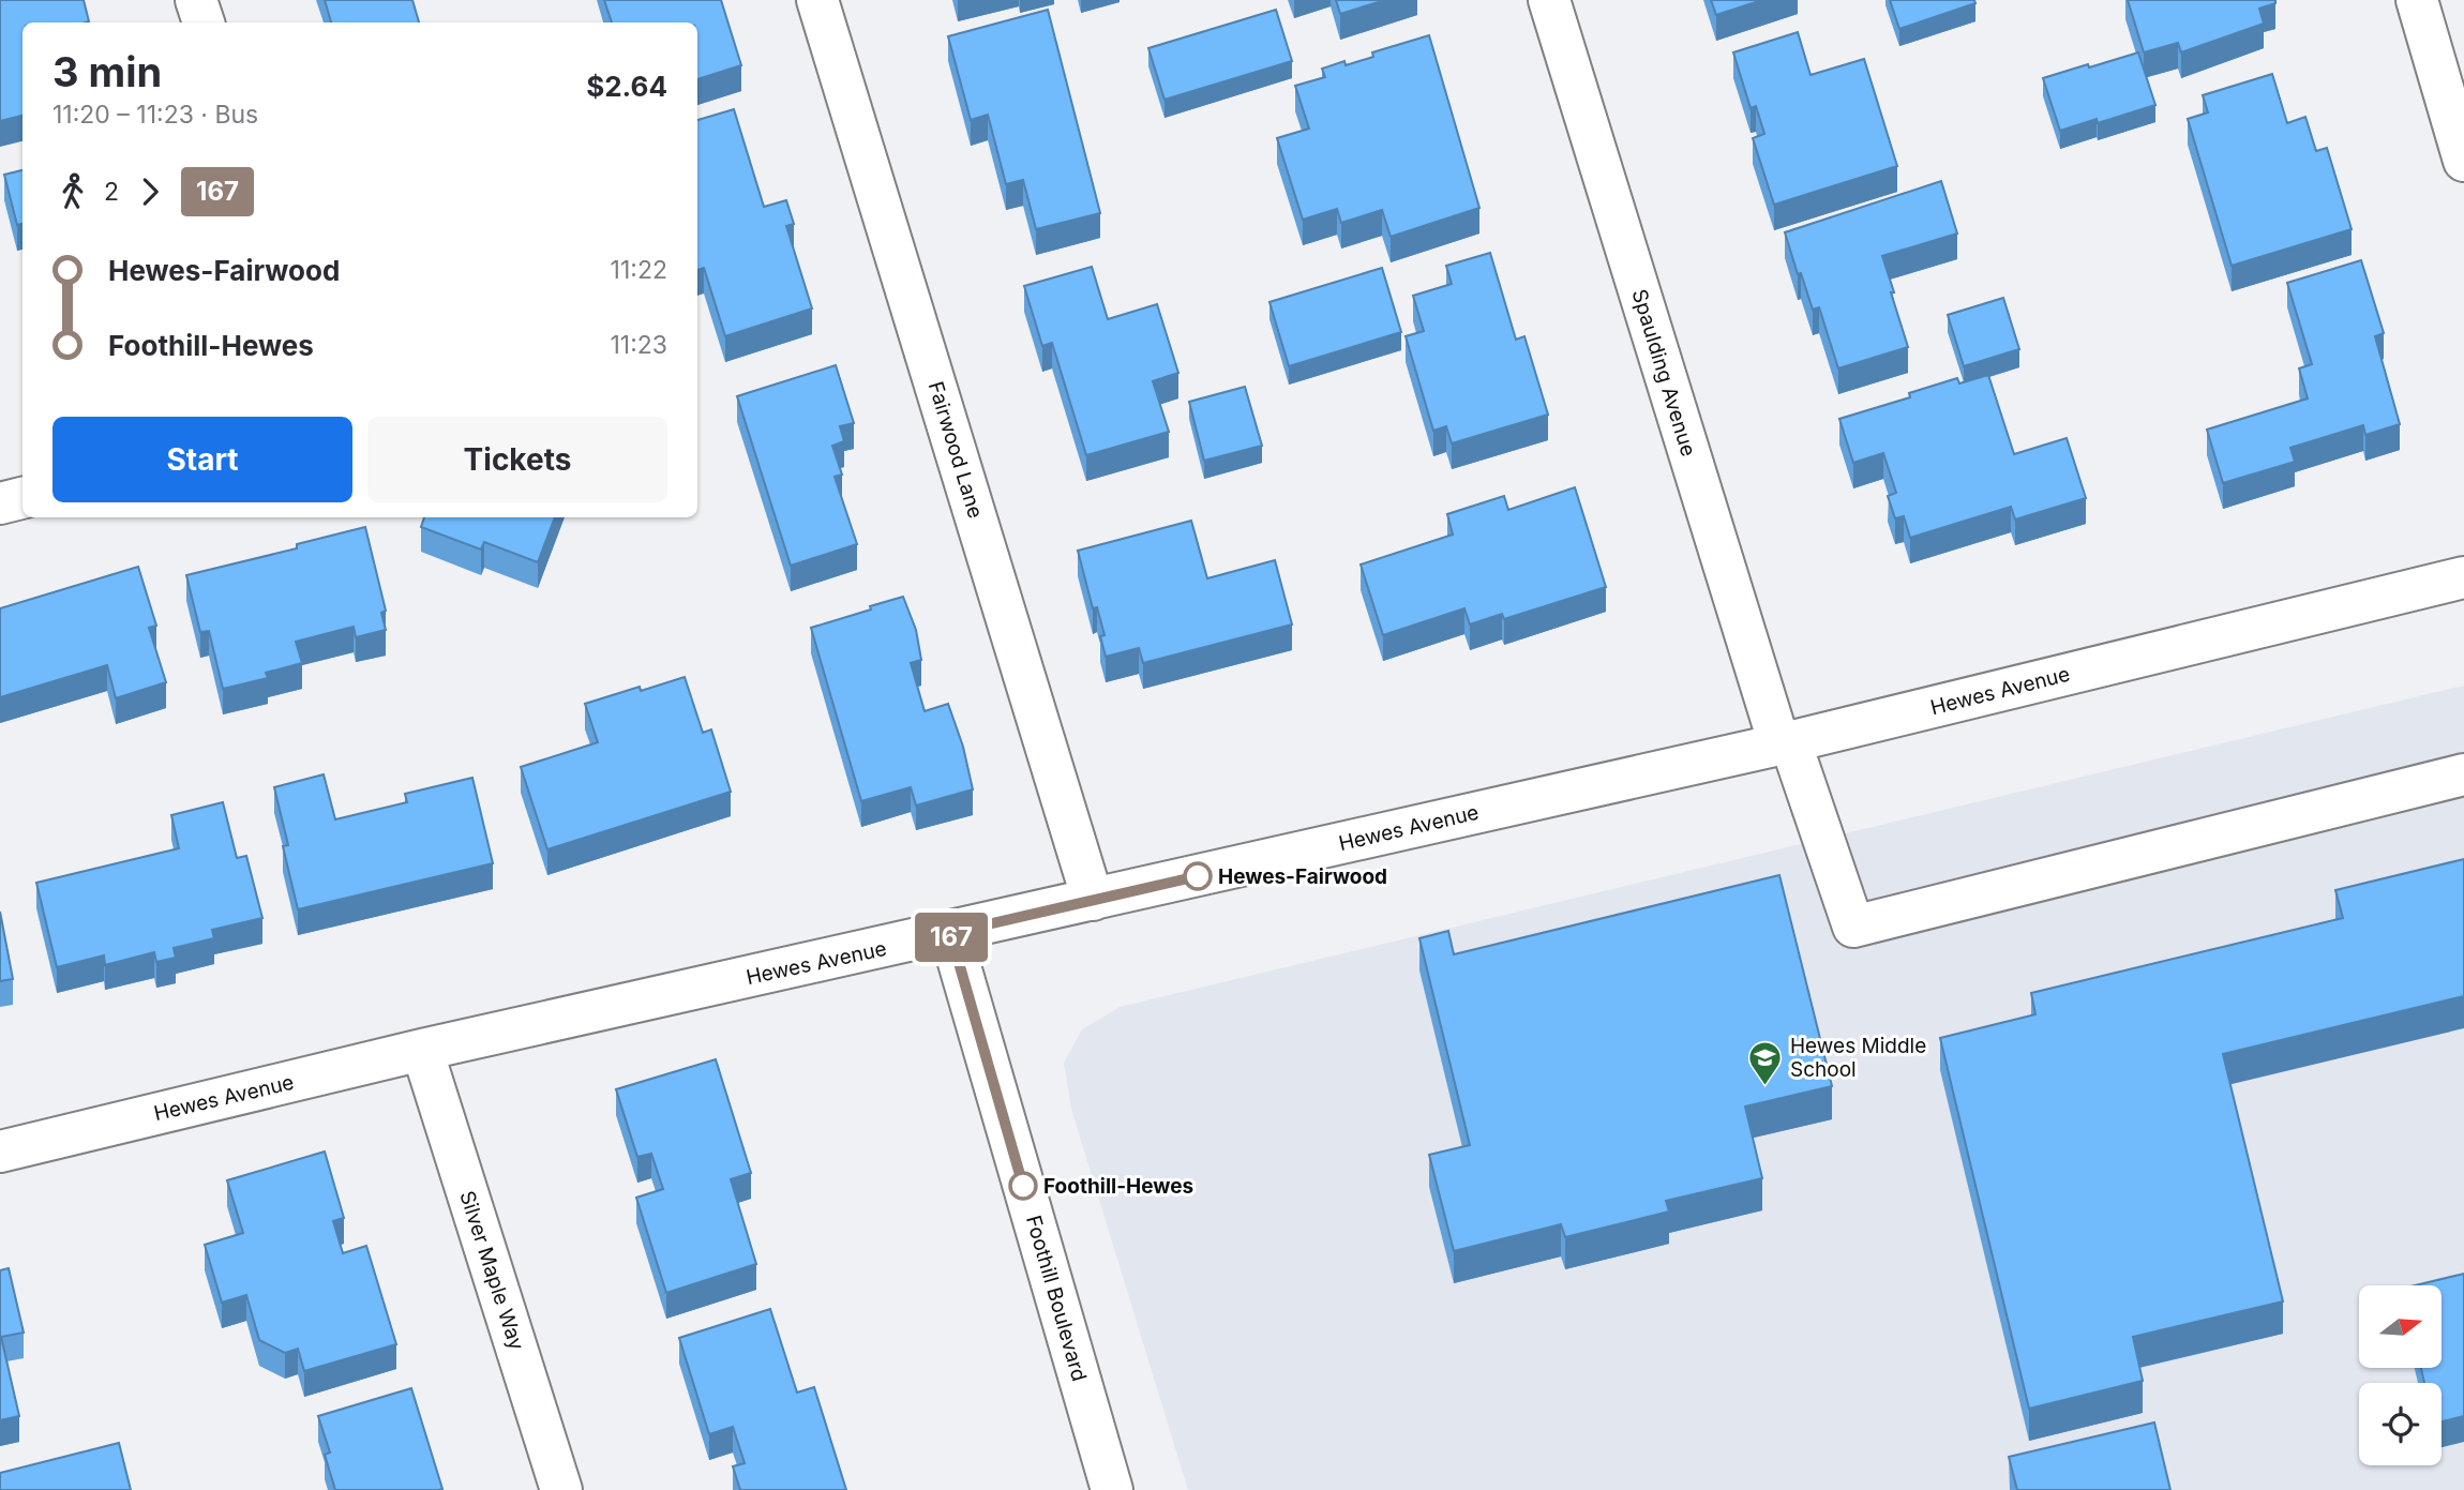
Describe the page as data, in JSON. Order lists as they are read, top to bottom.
{
  "streets": {
    "street": [
      "Spaulding Avenue",
      "Fairwood Lane",
      "Hewes Avenue",
      "Silver Maple Way",
      "Foothill Boulevard"
    ]
  },
  "crossings": [
    ["Spaulding Avenue", "Hewes Avenue"],
    ["Fairwood Lane", "Hewes Avenue"],
    ["Hewes Avenue", "Silver Maple Way"],
    ["Hewes Avenue", "Foothill Boulevard"]
  ],
  "places": {
    "other": ["Hewes-Fairwood", "Foothill-Hewes"],
    "school or university": ["Hewes Middle School"]
  },
  "lines": ["bus line 167"],
  "north": "right",
  "page": {
    "on_map": "167",
    "heading": ["3 min", "11:20 – 11:23 · Bus", "$2.64"],
    "legs": ["2", "167"],
    "list": [
      {
        "name": "Hewes-Fairwood",
        "value": "11:22"
      },
      {
        "name": "Foothill-Hewes",
        "value": "11:23"
      }
    ],
    "buttons": ["Start", "Tickets"]
  }
}
